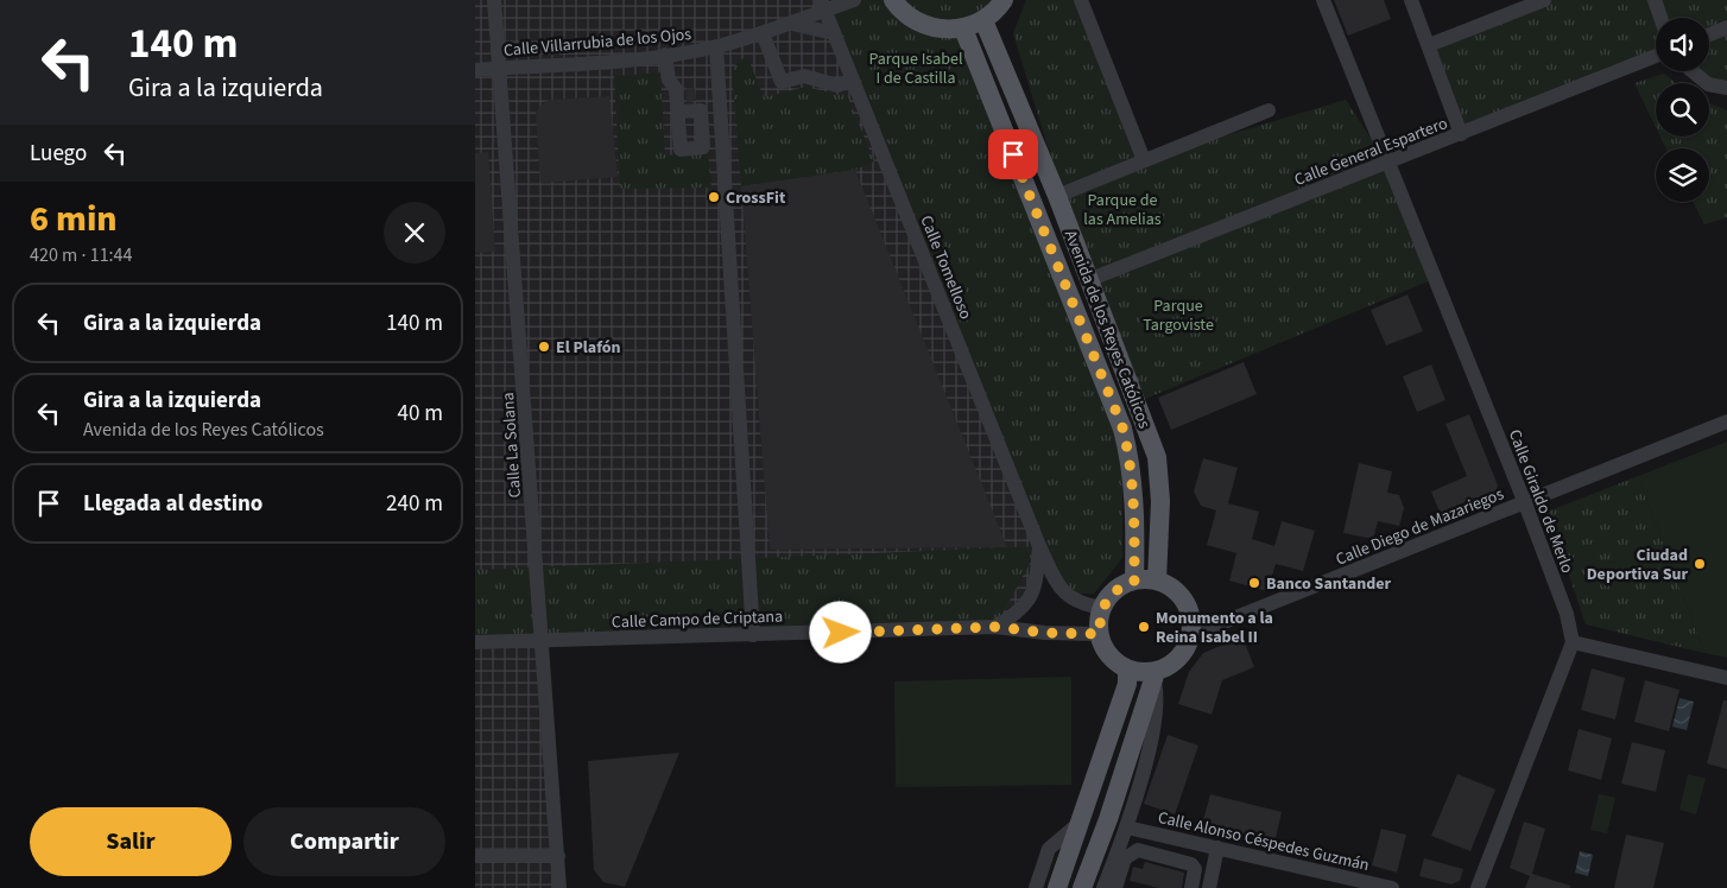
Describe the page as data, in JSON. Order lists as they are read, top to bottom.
{
  "streets": {
    "main road": ["Avenida de los Reyes Católicos"],
    "street": [
      "Calle Villarrubia de los Ojos",
      "Calle General Espartero",
      "Calle Tomelloso",
      "Calle La Solana",
      "Calle Giraldo de Merlo",
      "Calle Diego de Mazariegos",
      "Calle Campo de Criptana",
      "Calle Alonso Céspedes Guzmán"
    ]
  },
  "crossings": [
    ["Calle Villarrubia de los Ojos", "Calle Tomelloso"],
    ["Calle Villarrubia de los Ojos", "Calle La Solana"],
    ["Calle General Espartero", "Avenida de los Reyes Católicos"],
    ["Calle General Espartero", "Calle Giraldo de Merlo"],
    ["Calle Tomelloso", "Avenida de los Reyes Católicos"],
    ["Calle Tomelloso", "Calle Diego de Mazariegos"],
    ["Calle Tomelloso", "Calle Campo de Criptana"],
    ["Avenida de los Reyes Católicos", "Calle Diego de Mazariegos"],
    ["Avenida de los Reyes Católicos", "Calle Campo de Criptana"],
    ["Calle La Solana", "Calle Campo de Criptana"],
    ["Calle Giraldo de Merlo", "Calle Diego de Mazariegos"],
    ["Calle Diego de Mazariegos", "Calle Campo de Criptana"]
  ],
  "parks": ["Parque Isabel I de Castilla", "Parque de las Amelias", "Parque Targoviste"],
  "places": [
    "CrossFit",
    "El Plafón",
    "Ciudad Deportiva Sur",
    "Banco Santander",
    "Monumento a la Reina Isabel II"
  ],
  "page": {
    "turn": ["140 m", "Gira a la izquierda"],
    "then": "Luego",
    "heading": ["6 min", "420 m · 11:44"],
    "list": [
      {
        "name": "Gira a la izquierda",
        "value": "140 m"
      },
      {
        "name": "Gira a la izquierda",
        "note": "Avenida de los Reyes Católicos",
        "value": "40 m"
      },
      {
        "name": "Llegada al destino",
        "value": "240 m"
      }
    ],
    "buttons": ["Salir", "Compartir"]
  }
}
